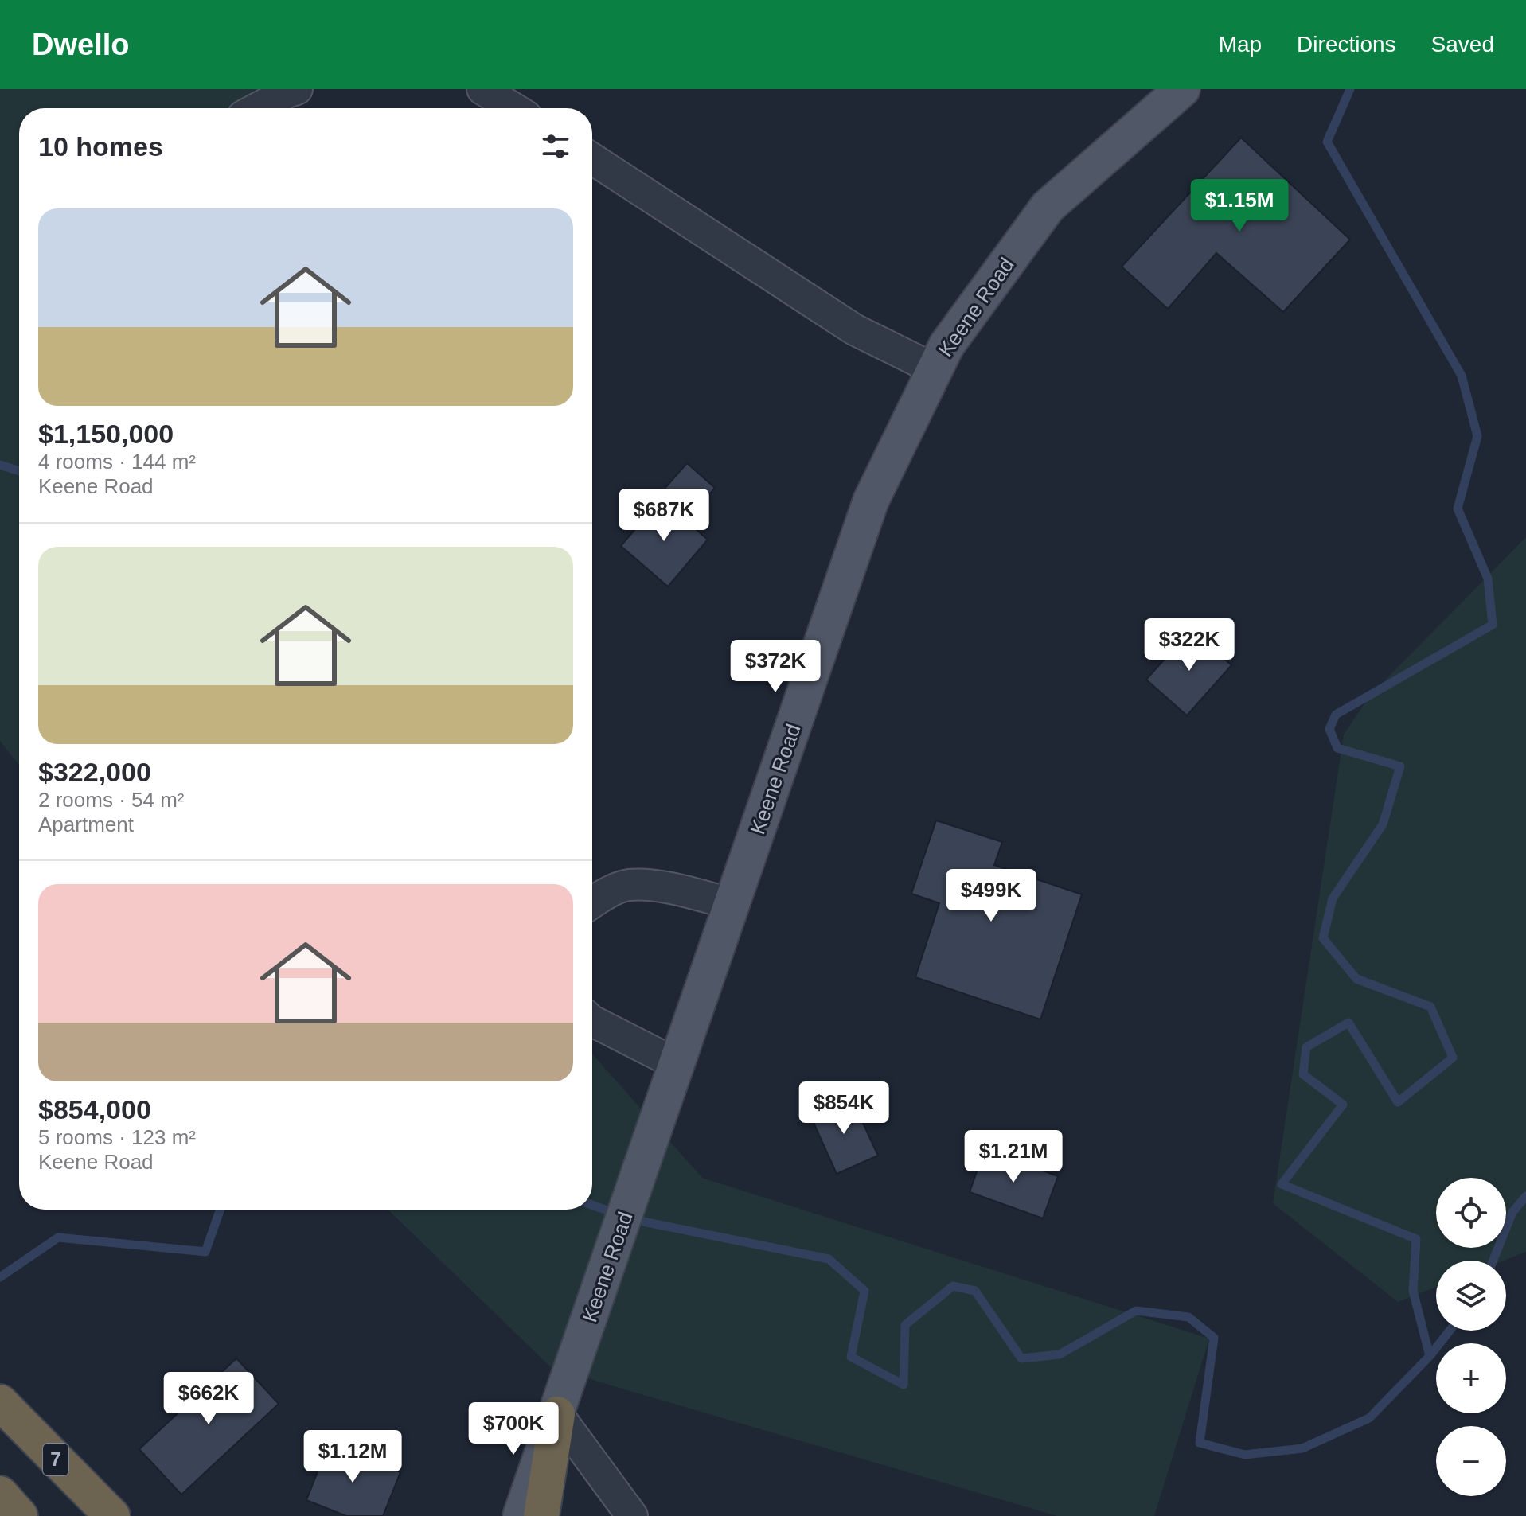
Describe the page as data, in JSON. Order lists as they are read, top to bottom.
{
  "streets": {
    "highway": ["7"],
    "main road": ["Keene Road"]
  },
  "page": {
    "header": "Dwello",
    "nav": ["Map", "Directions", "Saved"],
    "heading": "10 homes",
    "price": [
      "$1.15M",
      "$687K",
      "$322K",
      "$372K",
      "$499K",
      "$854K",
      "$1.21M",
      "$662K",
      "$700K",
      "$1.12M"
    ],
    "list": [
      {
        "name": "$1,150,000",
        "note": "4 rooms · 144 m² · Keene Road"
      },
      {
        "name": "$322,000",
        "note": "2 rooms · 54 m² · Apartment"
      },
      {
        "name": "$854,000",
        "note": "5 rooms · 123 m² · Keene Road"
      }
    ],
    "map_buttons": ["+", "−"]
  }
}
